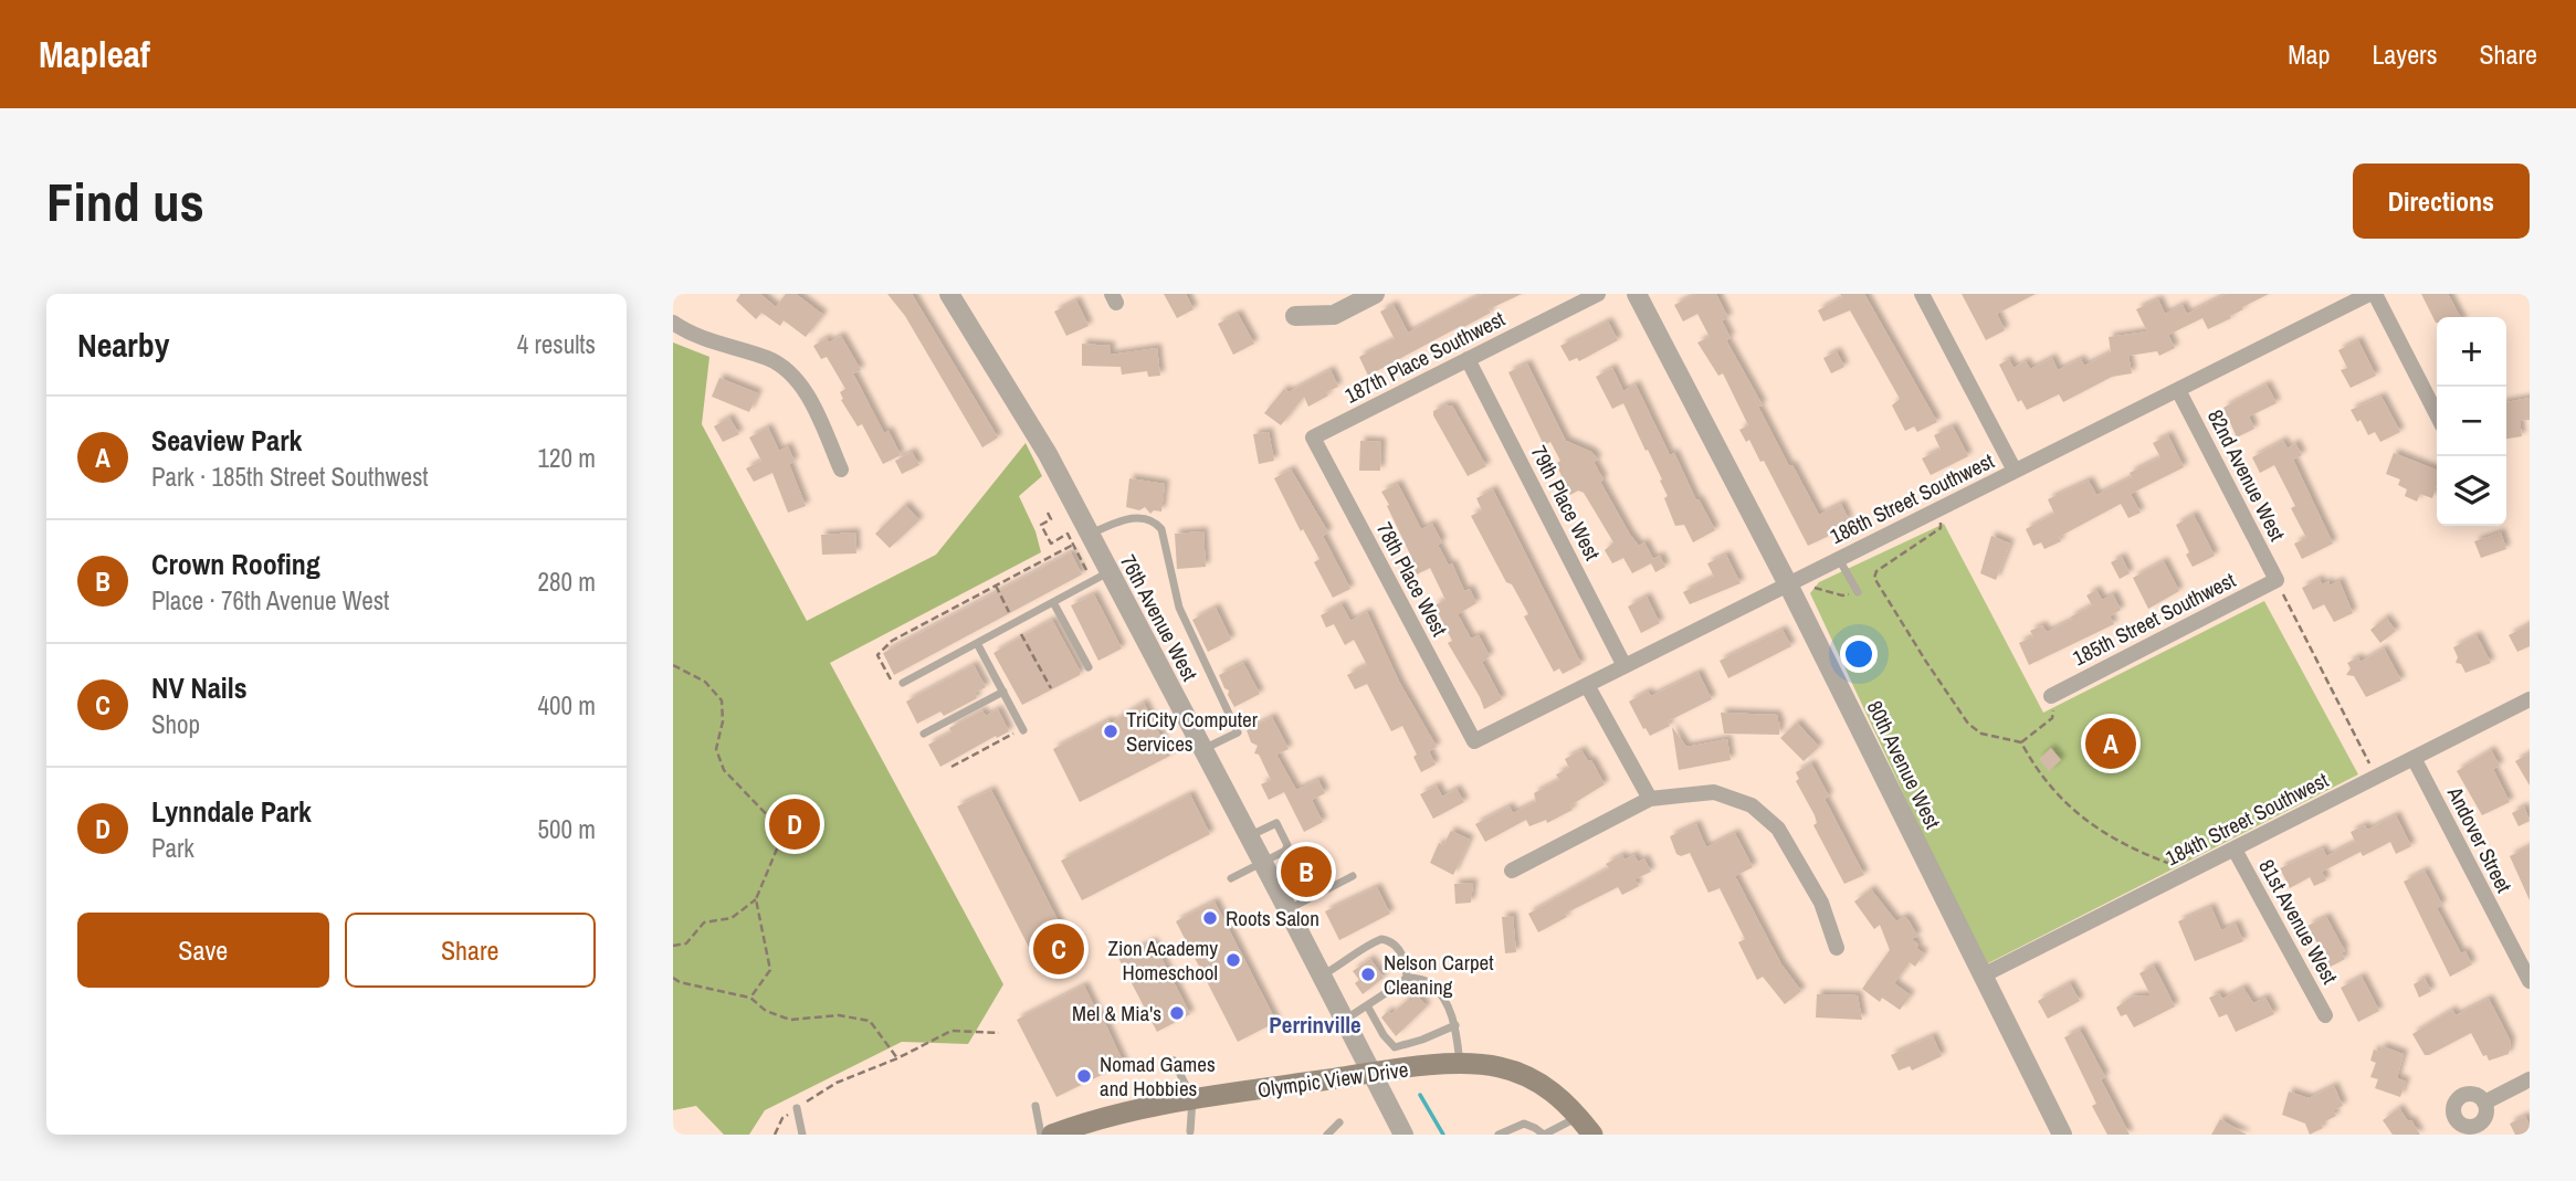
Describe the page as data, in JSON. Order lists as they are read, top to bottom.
{
  "streets": {
    "main road": ["Olympic View Drive"],
    "street": [
      "187th Place Southwest",
      "82nd Avenue West",
      "186th Street Southwest",
      "79th Place West",
      "78th Place West",
      "76th Avenue West",
      "185th Street Southwest",
      "80th Avenue West",
      "184th Street Southwest",
      "Andover Street",
      "81st Avenue West"
    ]
  },
  "crossings": [
    ["187th Place Southwest", "79th Place West"],
    ["187th Place Southwest", "78th Place West"],
    ["82nd Avenue West", "186th Street Southwest"],
    ["82nd Avenue West", "185th Street Southwest"],
    ["186th Street Southwest", "79th Place West"],
    ["186th Street Southwest", "78th Place West"],
    ["186th Street Southwest", "80th Avenue West"],
    ["76th Avenue West", "Olympic View Drive"],
    ["80th Avenue West", "184th Street Southwest"],
    ["184th Street Southwest", "Andover Street"],
    ["184th Street Southwest", "81st Avenue West"]
  ],
  "districts": ["Perrinville"],
  "places": [
    "TriCity Computer Services",
    "Roots Salon",
    "Zion Academy Homeschool",
    "Nelson Carpet Cleaning",
    "Mel & Mia's",
    "Nomad Games and Hobbies"
  ],
  "page": {
    "header": "Mapleaf",
    "nav": ["Map", "Layers", "Share"],
    "buttons": [
      "Directions",
      ["Save", "Share"]
    ],
    "title": "Find us",
    "heading": ["Nearby", "4 results"],
    "map_buttons": ["+", "−"],
    "list": [
      {
        "mark": "A",
        "name": "Seaview Park",
        "note": "Park · 185th Street Southwest",
        "value": "120 m"
      },
      {
        "mark": "B",
        "name": "Crown Roofing",
        "note": "Place · 76th Avenue West",
        "value": "280 m"
      },
      {
        "mark": "C",
        "name": "NV Nails",
        "note": "Shop",
        "value": "400 m"
      },
      {
        "mark": "D",
        "name": "Lynndale Park",
        "note": "Park",
        "value": "500 m"
      }
    ],
    "pins": [
      "A",
      "D",
      "B",
      "C"
    ]
  }
}
